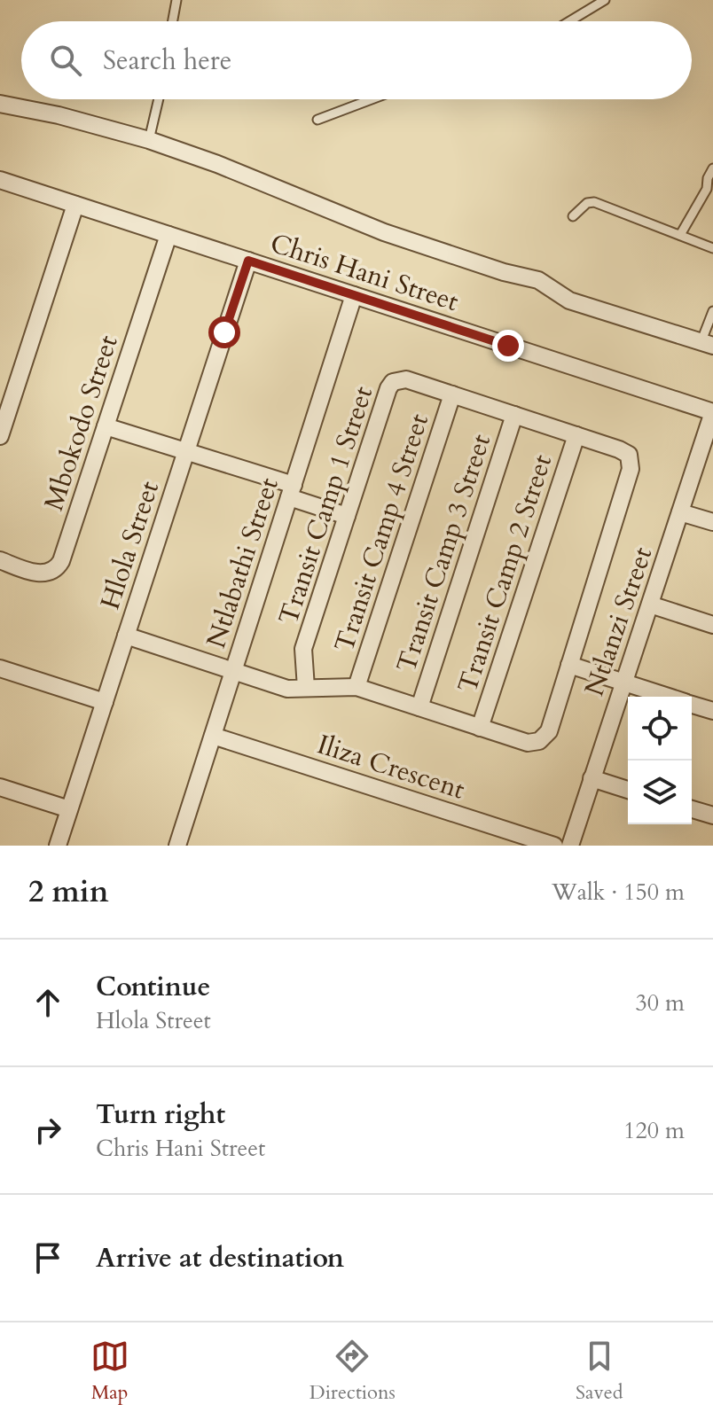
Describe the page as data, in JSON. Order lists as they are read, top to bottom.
{
  "streets": {
    "street": [
      "Chris Hani Street",
      "Mbokodo Street",
      "Transit Camp 1 Street",
      "Transit Camp 4 Street",
      "Hlola Street",
      "Transit Camp 3 Street",
      "Ntlabathi Street",
      "Transit Camp 2 Street",
      "Ntlanzi Street",
      "Iliza Crescent"
    ]
  },
  "crossings": [
    ["Chris Hani Street", "Mbokodo Street"],
    ["Chris Hani Street", "Hlola Street"],
    ["Chris Hani Street", "Ntlabathi Street"],
    ["Chris Hani Street", "Ntlanzi Street"],
    ["Transit Camp 1 Street", "Transit Camp 4 Street"],
    ["Transit Camp 1 Street", "Hlola Street"],
    ["Transit Camp 1 Street", "Transit Camp 3 Street"],
    ["Transit Camp 1 Street", "Ntlabathi Street"],
    ["Transit Camp 1 Street", "Transit Camp 2 Street"],
    ["Ntlabathi Street", "Iliza Crescent"]
  ],
  "page": {
    "search": "Search here",
    "heading": ["2 min", "Walk · 150 m"],
    "list": [
      ["Continue", "Hlola Street", "30 m"],
      ["Turn right", "Chris Hani Street", "120 m"],
      "Arrive at destination"
    ],
    "nav": ["Map", "Directions", "Saved"]
  }
}
